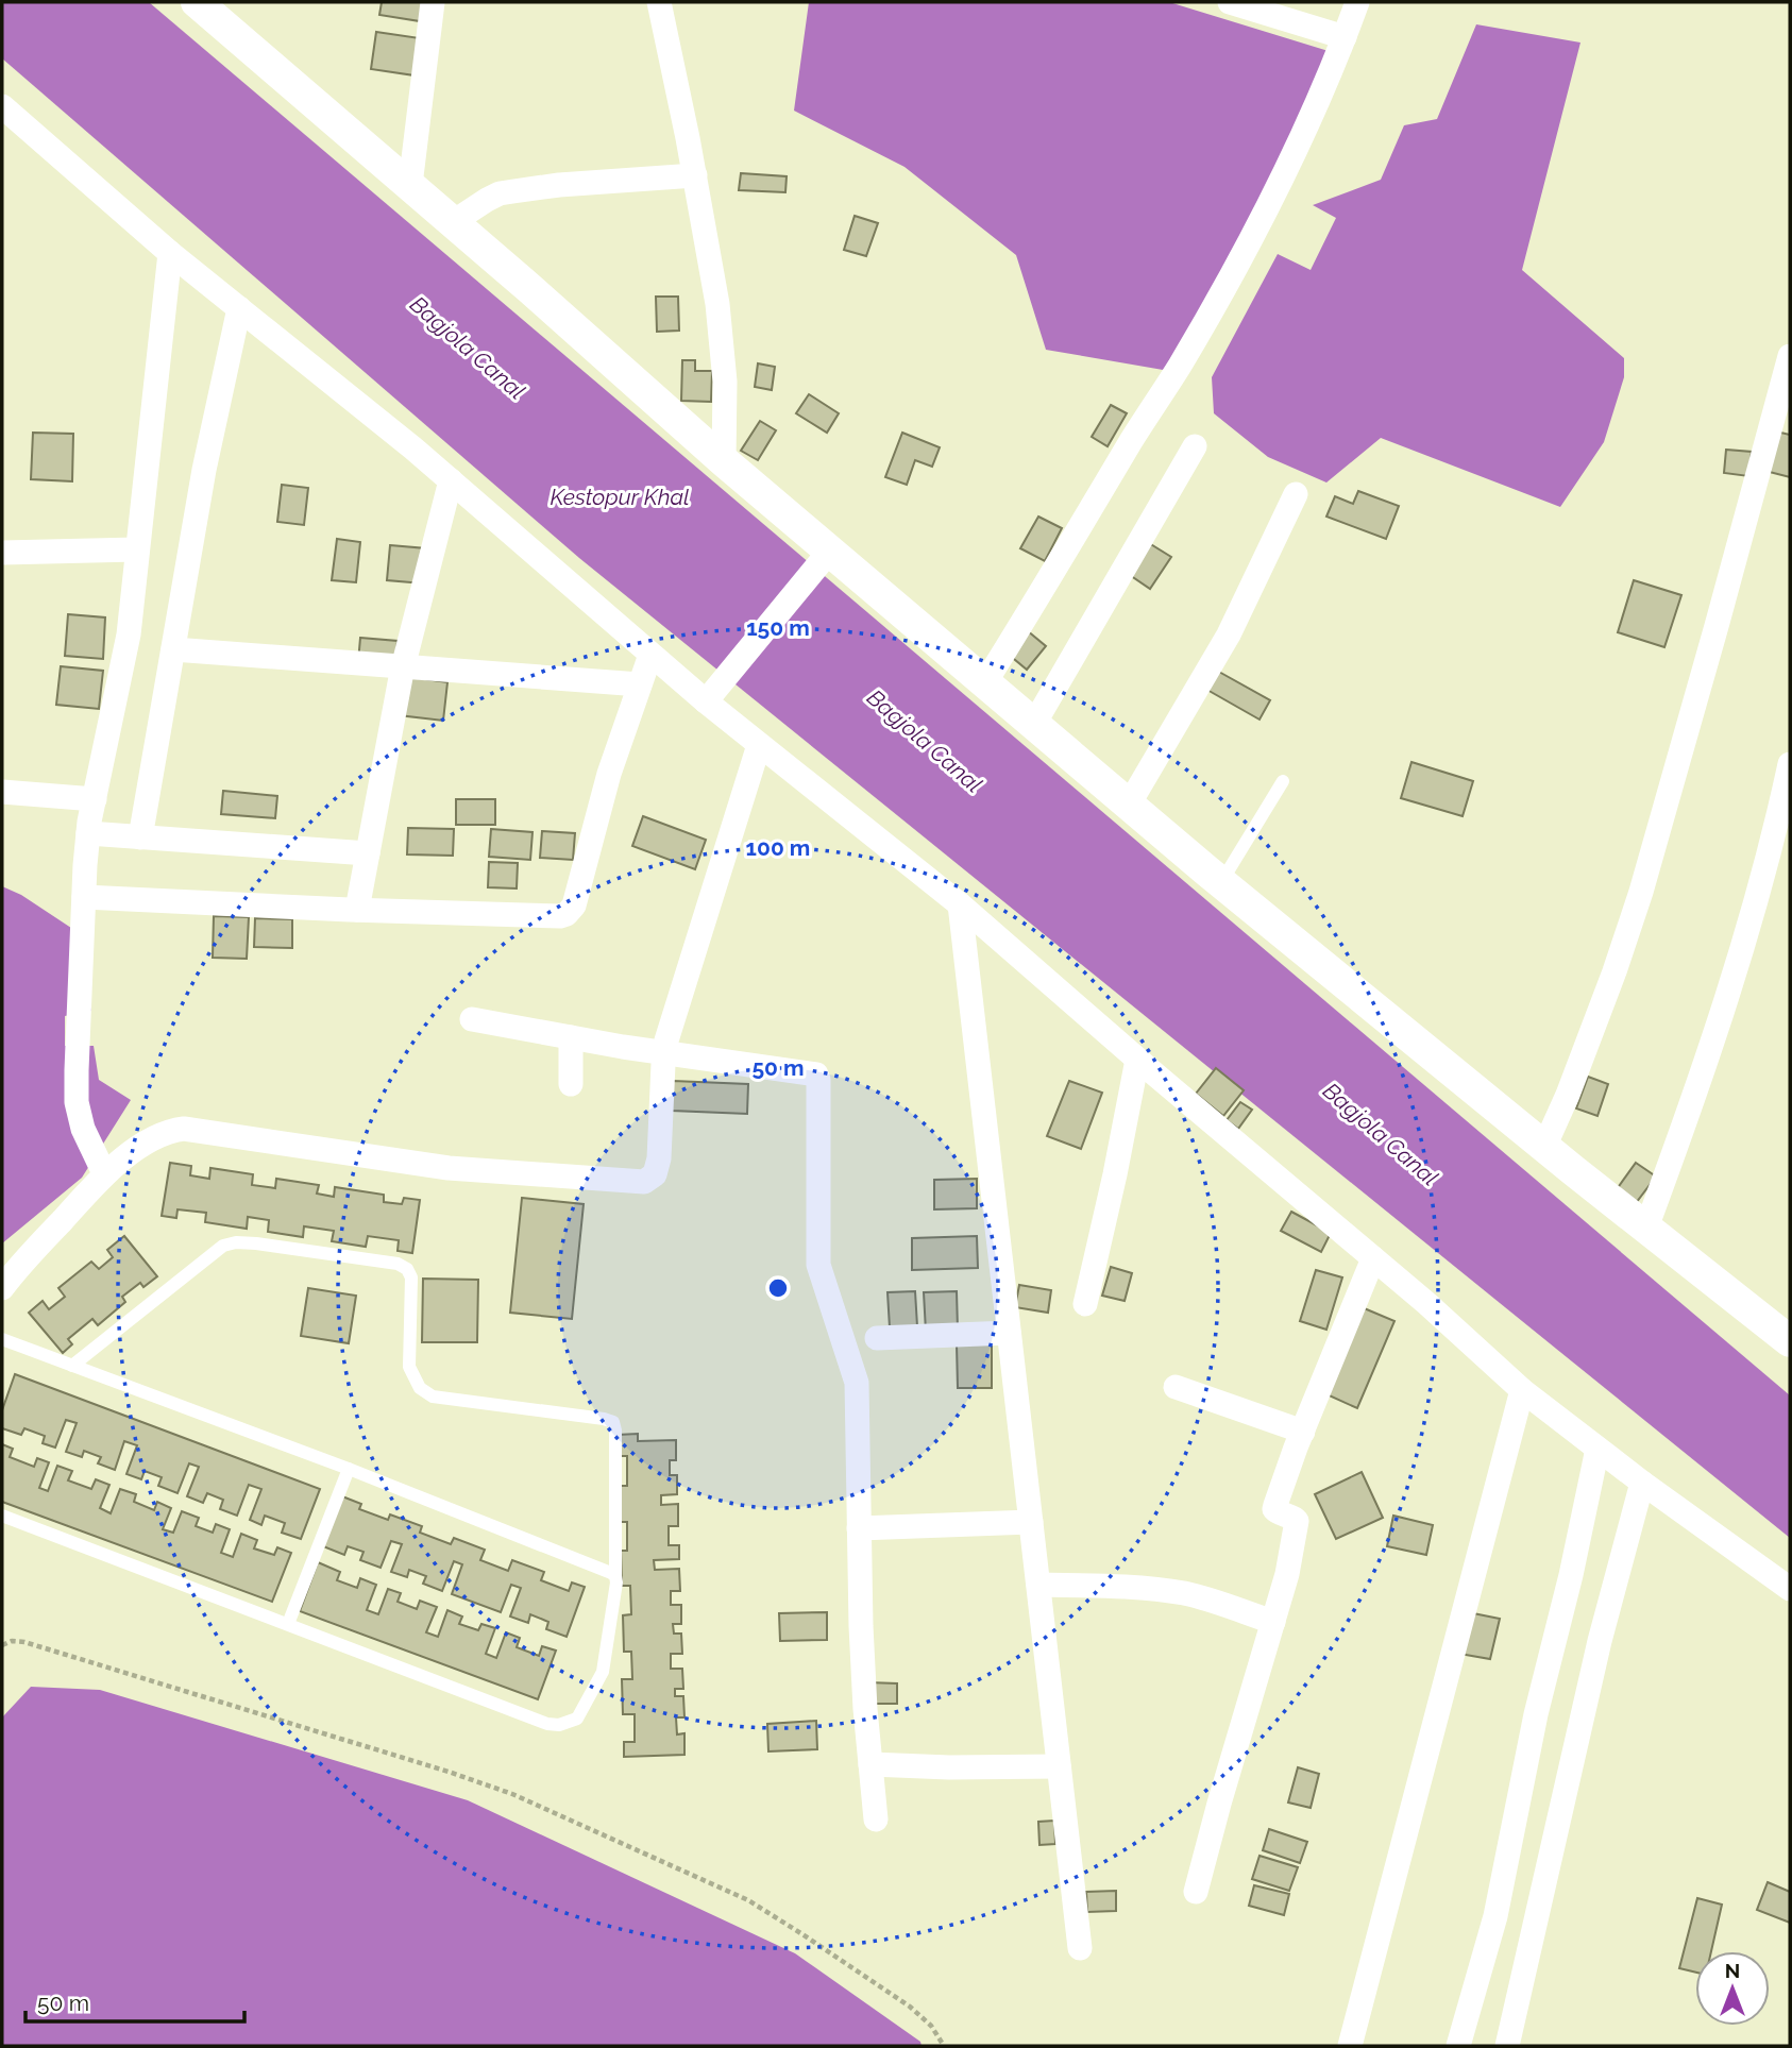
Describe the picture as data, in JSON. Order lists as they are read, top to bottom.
{
  "water": ["Bagjola Canal", "Kestopur Khal"],
  "scale_bar": "50 m",
  "north": "top",
  "rings": ["150 m", "100 m", "50 m"]
}
